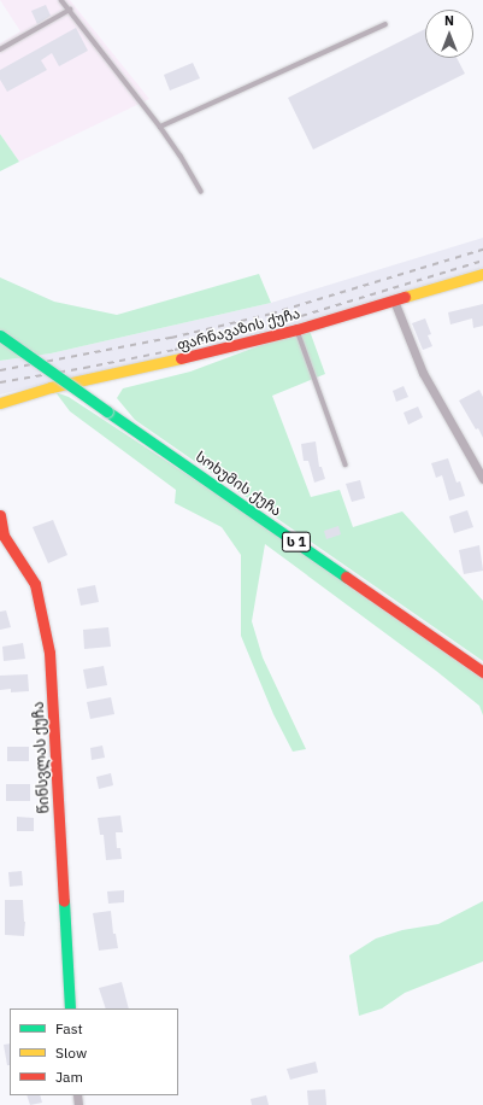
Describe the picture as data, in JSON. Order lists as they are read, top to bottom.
{
  "streets": {
    "main road": [
      "ფარნავაზის ქუჩა",
      "სოხუმის ქუჩა",
      "ს 1",
      "წინსვლას ქუჩა"
    ]
  },
  "legend": ["Fast", "Slow", "Jam"],
  "north": "top"
}
